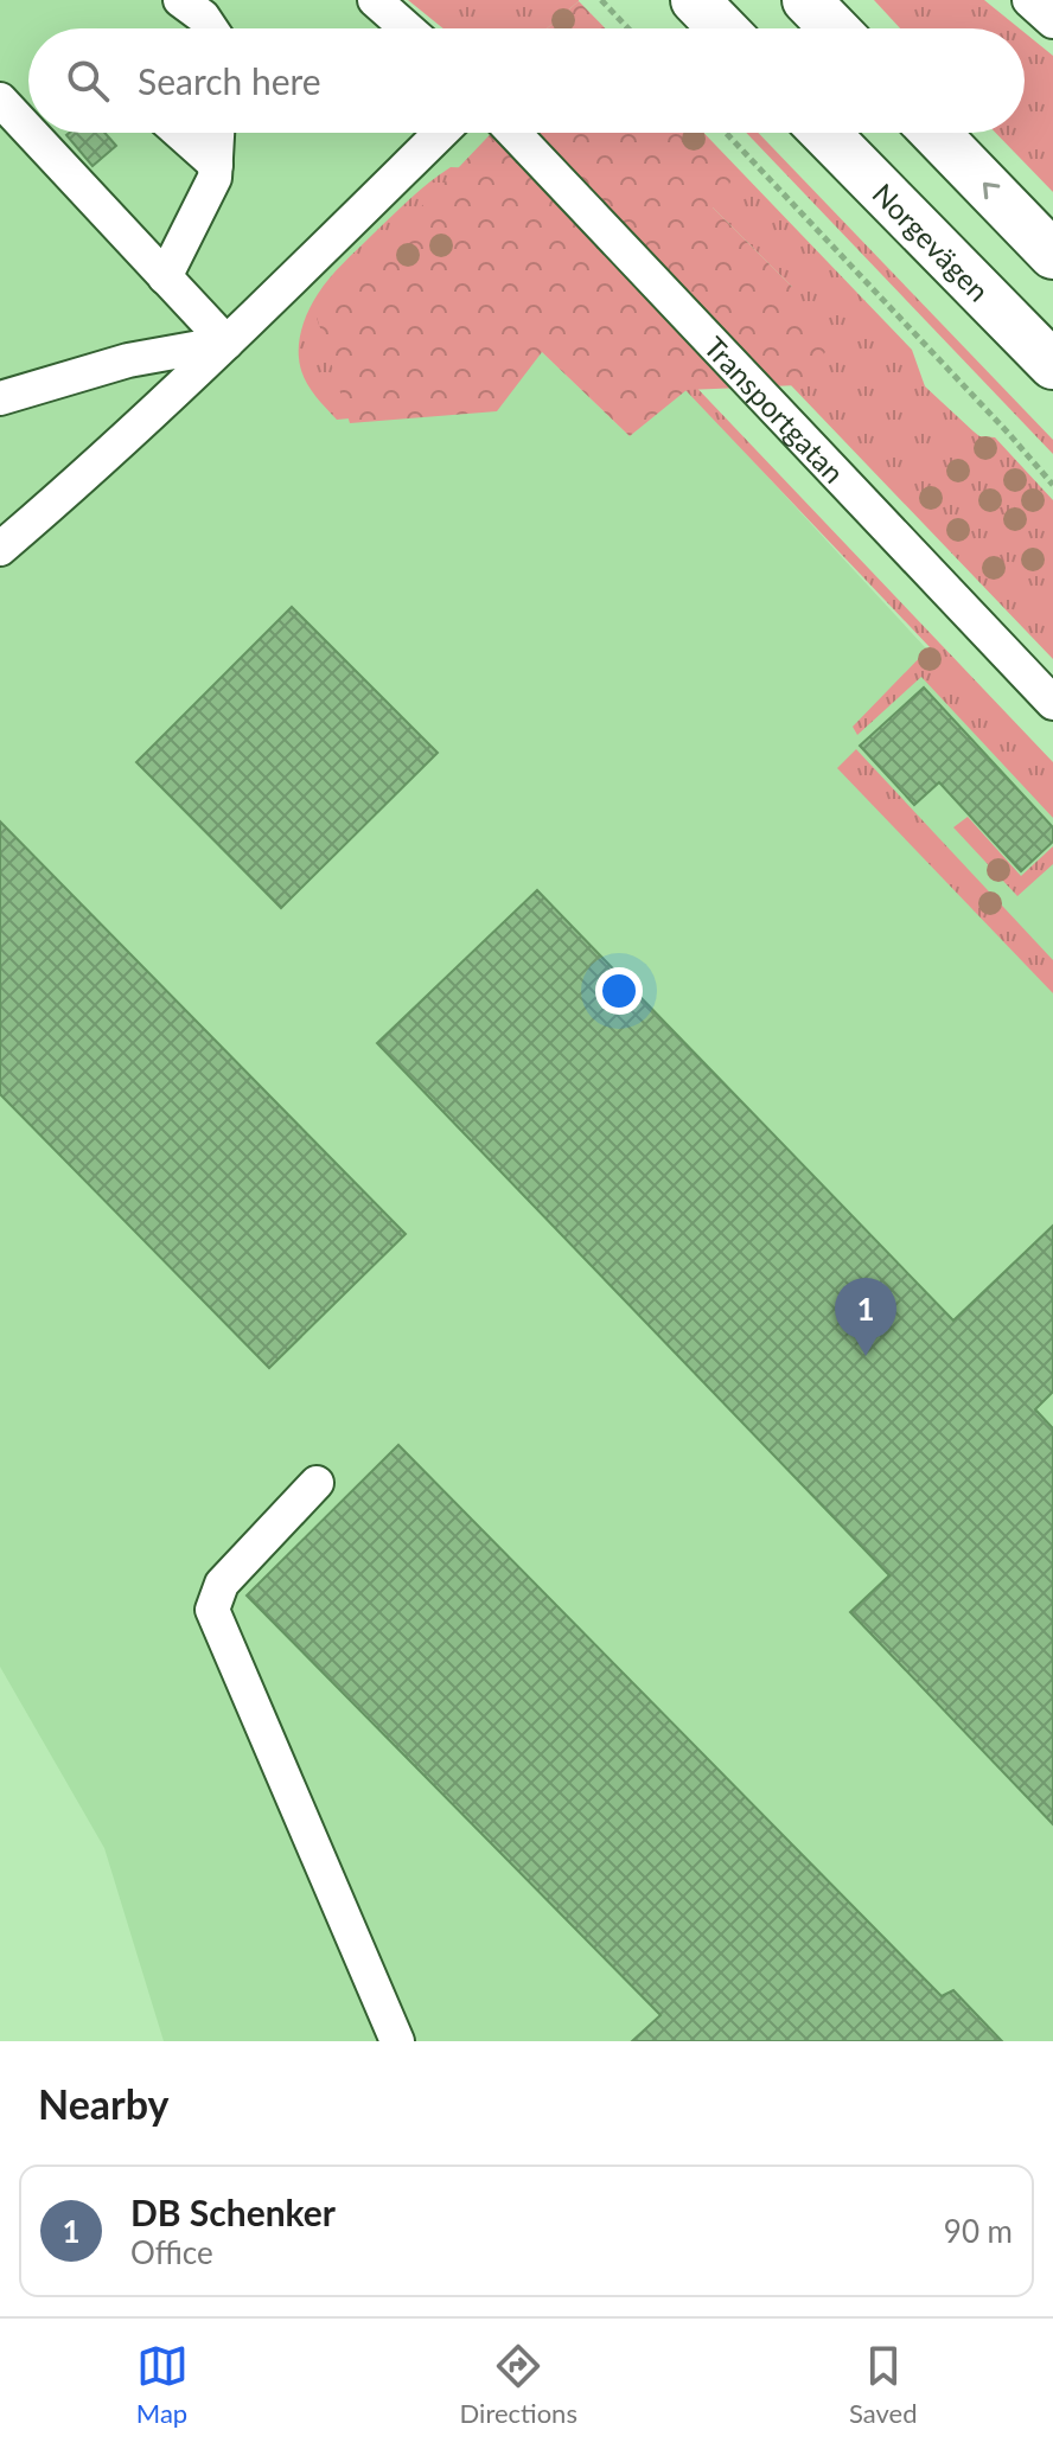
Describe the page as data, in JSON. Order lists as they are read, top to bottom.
{
  "streets": {
    "highway": ["Norgevägen"],
    "street": ["Transportgatan"]
  },
  "page": {
    "search": "Search here",
    "pins": "1",
    "heading": "Nearby",
    "list": [
      {
        "mark": "1",
        "name": "DB Schenker",
        "note": "Office",
        "value": "90 m"
      }
    ],
    "nav": ["Map", "Directions", "Saved"]
  }
}
